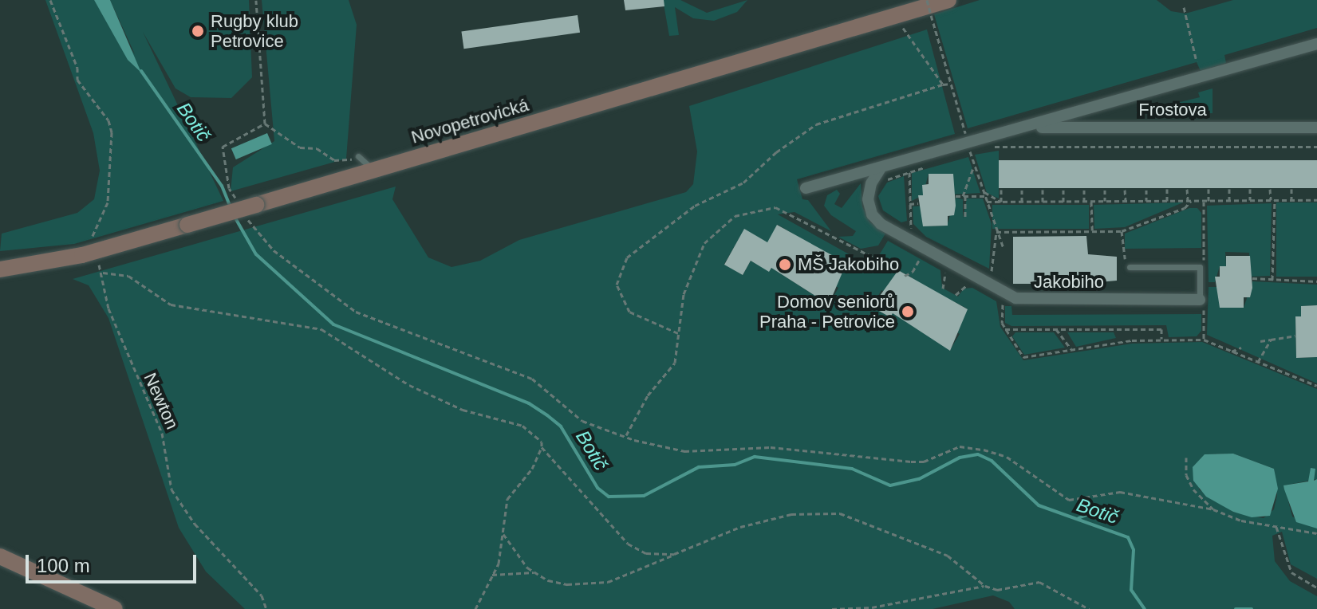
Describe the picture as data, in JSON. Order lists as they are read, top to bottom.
{
  "streets": {
    "main road": ["Novopetrovická"],
    "street": ["Frostova", "Jakobiho"],
    "path": ["Newton"]
  },
  "crossings": [
    ["Novopetrovická", "Newton"]
  ],
  "water": ["Botič"],
  "places": ["Rugby klub Petrovice", "MŠ Jakobiho", "Domov seniorů Praha - Petrovice"],
  "scale_bar": "100 m"
}
